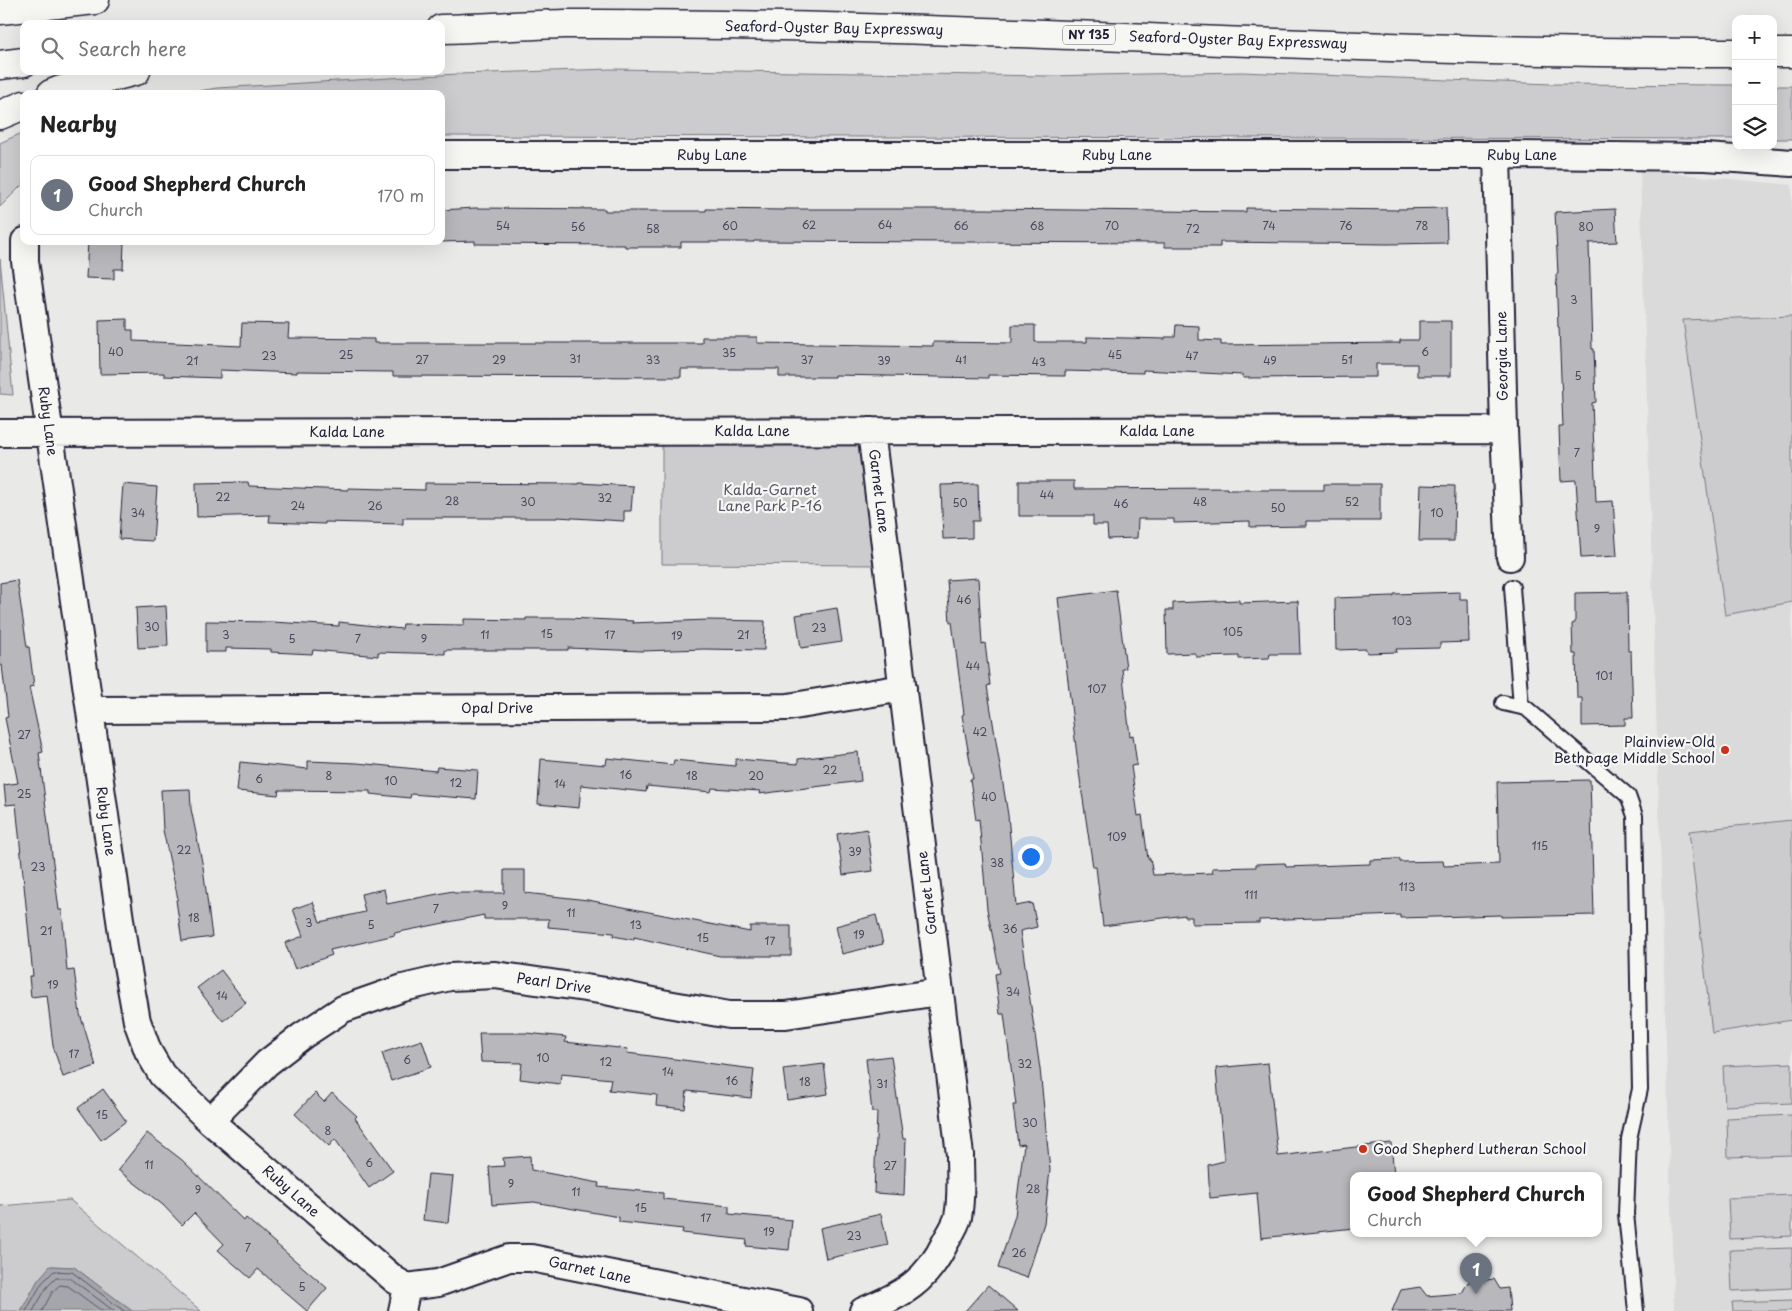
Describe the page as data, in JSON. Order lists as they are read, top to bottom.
{
  "streets": {
    "highway": ["Seaford-Oyster Bay Expressway", "NY 135"],
    "street": [
      "Ruby Lane",
      "Georgia Lane",
      "Kalda Lane",
      "Garnet Lane",
      "Opal Drive",
      "Pearl Drive"
    ]
  },
  "crossings": [
    ["Ruby Lane", "Georgia Lane"],
    ["Ruby Lane", "Kalda Lane"],
    ["Ruby Lane", "Garnet Lane"],
    ["Ruby Lane", "Opal Drive"],
    ["Ruby Lane", "Pearl Drive"],
    ["Georgia Lane", "Kalda Lane"],
    ["Kalda Lane", "Garnet Lane"],
    ["Garnet Lane", "Opal Drive"],
    ["Garnet Lane", "Pearl Drive"]
  ],
  "parks": ["Kalda-Garnet Lane Park P-16"],
  "places": ["Plainview-Old Bethpage Middle School", "Good Shepherd Lutheran School"],
  "house_numbers": [
    "62",
    "64",
    "54",
    "60",
    "66",
    "68",
    "70",
    "74",
    "76",
    "78",
    "56",
    "80",
    "58",
    "72",
    "3",
    "40",
    "6",
    "35",
    "25",
    "45",
    "23",
    "47",
    "31",
    "27",
    "29",
    "33",
    "37",
    "41",
    "51",
    "21",
    "39",
    "49",
    "43",
    "5",
    "7",
    "44",
    "22",
    "32",
    "28",
    "30",
    "48",
    "52",
    "50",
    "46",
    "24",
    "26",
    "50",
    "34",
    "10",
    "9",
    "46",
    "103",
    "30",
    "23",
    "105",
    "15",
    "3",
    "11",
    "17",
    "21",
    "19",
    "5",
    "7",
    "9",
    "44",
    "101",
    "107",
    "42",
    "27",
    "22",
    "16",
    "8",
    "18",
    "20",
    "6",
    "10",
    "12",
    "14",
    "25",
    "40",
    "109",
    "115",
    "22",
    "39",
    "38",
    "23",
    "113",
    "111",
    "9",
    "7",
    "11",
    "18",
    "3",
    "5",
    "13",
    "36",
    "21",
    "19",
    "15",
    "17",
    "19",
    "34",
    "14",
    "17",
    "10",
    "6",
    "12",
    "32",
    "14",
    "16",
    "18",
    "31",
    "15",
    "30",
    "8",
    "6",
    "11",
    "27",
    "9",
    "28",
    "9",
    "11",
    "15",
    "17",
    "19",
    "23",
    "7",
    "26",
    "5"
  ],
  "page": {
    "map_buttons": ["+", "−"],
    "search": "Search here",
    "heading": "Nearby",
    "list": [
      {
        "mark": "1",
        "name": "Good Shepherd Church",
        "note": "Church",
        "value": "170 m"
      }
    ],
    "popup": ["Good Shepherd Church", "Church"],
    "pins": "1"
  }
}
